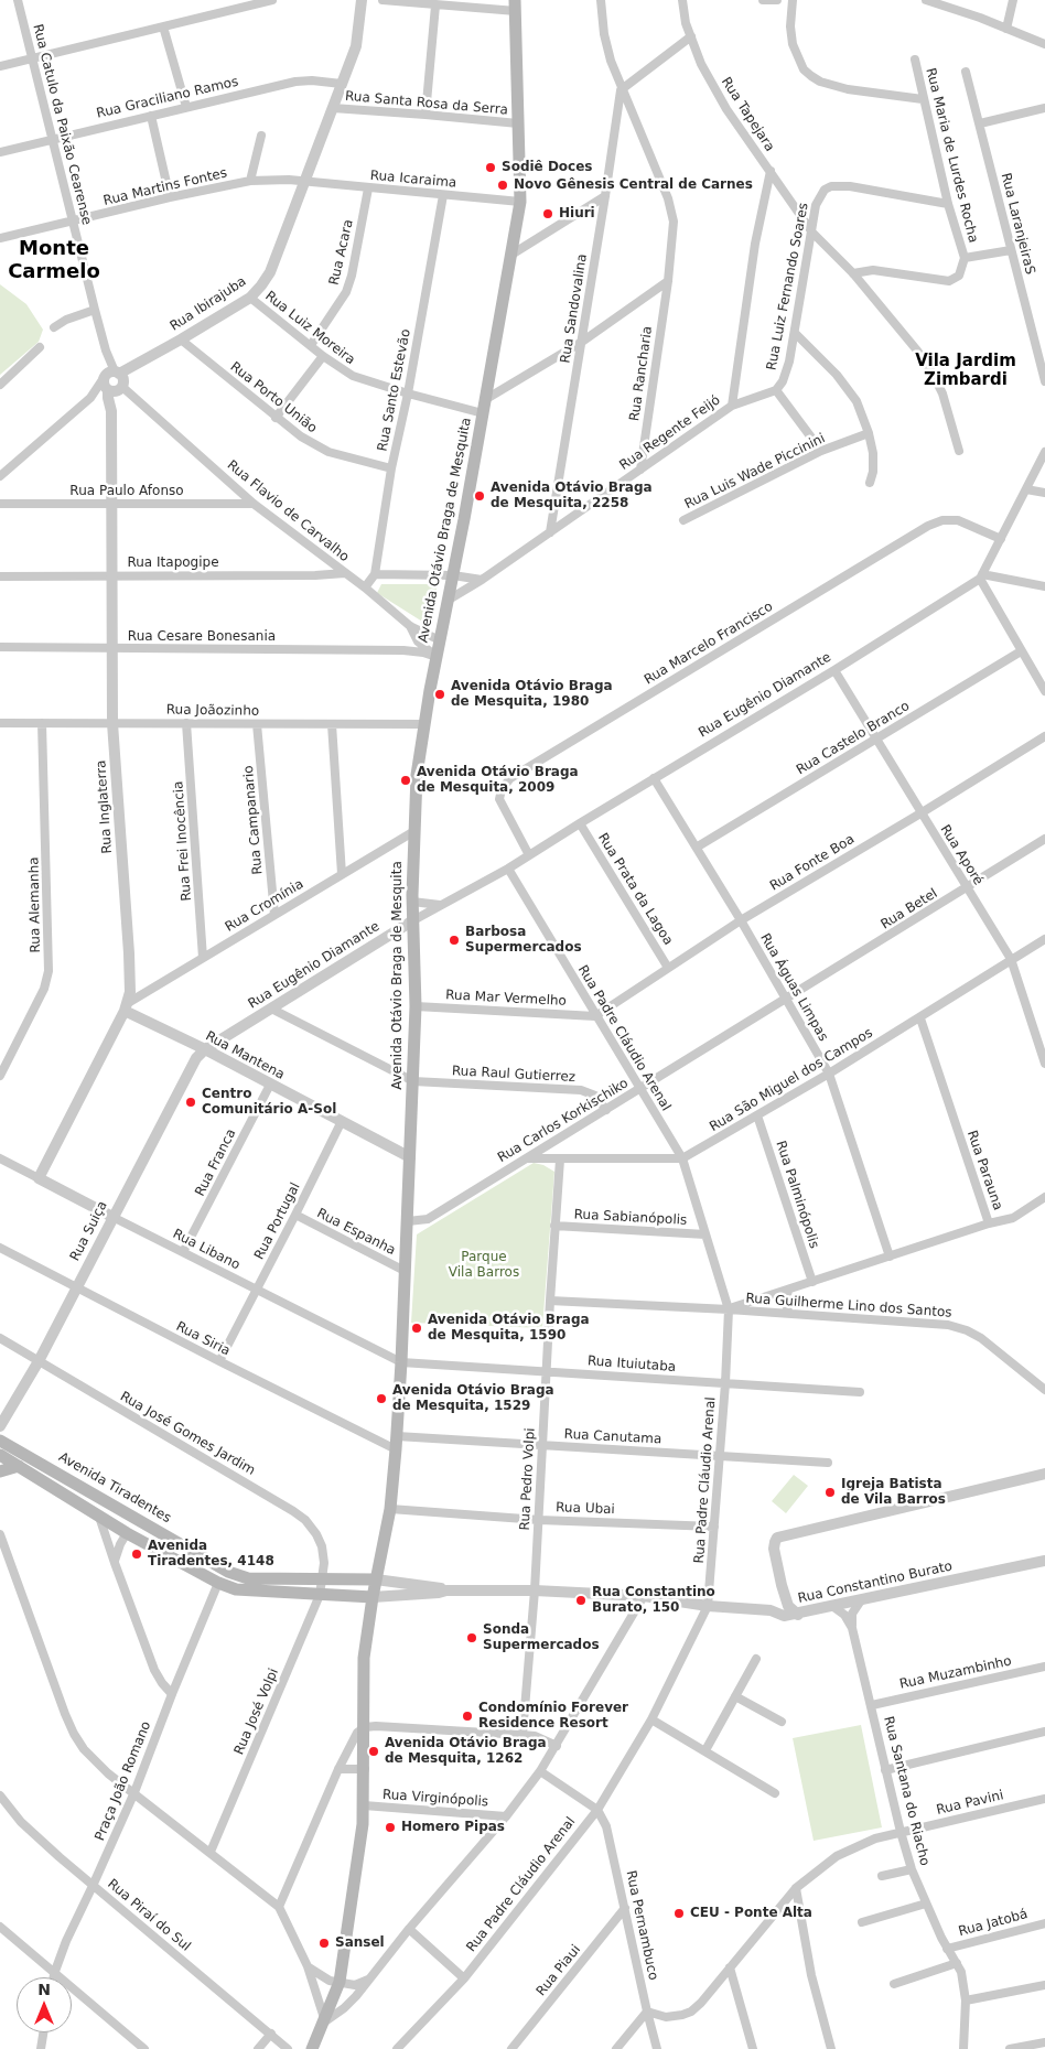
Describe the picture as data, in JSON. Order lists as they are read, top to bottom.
{
  "streets": {
    "main road": ["Avenida Otávio Braga de Mesquita", "Avenida Tiradentes"],
    "street": [
      "Rua Graciliano Ramos",
      "Rua Santa Rosa da Serra",
      "Rua Tapejara",
      "Rua Catulo da Paixão Cearense",
      "Rua Maria de Lurdes Rocha",
      "Rua Icaraima",
      "Rua Martins Fontes",
      "Rua LaranjeiraS",
      "Rua Acara",
      "Rua Luiz Fernando Soares",
      "Rua Ibirajuba",
      "Rua Sandovalina",
      "Rua Luiz Moreira",
      "Rua Rancharia",
      "Rua Santo Estevão",
      "Rua Porto União",
      "Rua Regente Feijó",
      "Rua Luis Wade Piccinini",
      "Rua Paulo Afonso",
      "Rua Flavio de Carvalho",
      "Rua Itapogipe",
      "Rua Cesare Bonesania",
      "Rua Marcelo Francisco",
      "Rua Eugênio Diamante",
      "Rua Joãozinho",
      "Rua Castelo Branco",
      "Rua Inglaterra",
      "Rua Campanario",
      "Rua Frei Inocência",
      "Rua Aporé",
      "Rua Fonte Boa",
      "Rua Prata da Lagoa",
      "Rua Alemanha",
      "Rua Cromínia",
      "Rua Betel",
      "Rua Águas Limpas",
      "Rua Mar Vermelho",
      "Rua Padre Cláudio Arenal",
      "Rua Mantena",
      "Rua Raul Gutierrez",
      "Rua São Miguel dos Campos",
      "Rua Carlos Korkischiko",
      "Rua Franca",
      "Rua Parauna",
      "Rua Palminópolis",
      "Rua Sabianópolis",
      "Rua Portugal",
      "Rua Suiça",
      "Rua Espanha",
      "Rua Libano",
      "Rua Guilherme Lino dos Santos",
      "Rua Siria",
      "Rua Ituiutaba",
      "Rua José Gomes Jardim",
      "Rua Canutama",
      "Rua Pedro Volpi",
      "Rua Ubai",
      "Rua Constantino Burato",
      "Rua Muzambinho",
      "Rua José Volpi",
      "Praça João Romano",
      "Rua Santana do Riacho",
      "Rua Virginópolis",
      "Rua Pavini",
      "Rua Piraí do Sul",
      "Rua Jatobá",
      "Rua Pernambuco",
      "Rua Piaui"
    ]
  },
  "crossings": [
    ["Rua Graciliano Ramos", "Rua Catulo da Paixão Cearense"],
    ["Rua Graciliano Ramos", "Rua Ibirajuba"],
    ["Rua Santa Rosa da Serra", "Rua Ibirajuba"],
    ["Rua Santa Rosa da Serra", "Avenida Otávio Braga de Mesquita"],
    ["Rua Tapejara", "Rua Luiz Fernando Soares"],
    ["Rua Tapejara", "Rua Regente Feijó"],
    ["Rua Catulo da Paixão Cearense", "Rua Martins Fontes"],
    ["Rua Catulo da Paixão Cearense", "Rua Ibirajuba"],
    ["Rua Catulo da Paixão Cearense", "Rua Flavio de Carvalho"],
    ["Rua Catulo da Paixão Cearense", "Rua Inglaterra"],
    ["Rua Maria de Lurdes Rocha", "Rua Luiz Fernando Soares"],
    ["Rua Icaraima", "Rua Martins Fontes"],
    ["Rua Icaraima", "Rua Acara"],
    ["Rua Icaraima", "Rua Ibirajuba"],
    ["Rua Icaraima", "Rua Santo Estevão"],
    ["Rua Icaraima", "Avenida Otávio Braga de Mesquita"],
    ["Rua Martins Fontes", "Rua Ibirajuba"],
    ["Rua Acara", "Rua Luiz Moreira"],
    ["Rua Luiz Fernando Soares", "Rua Regente Feijó"],
    ["Rua Ibirajuba", "Rua Luiz Moreira"],
    ["Rua Ibirajuba", "Rua Porto União"],
    ["Rua Ibirajuba", "Rua Flavio de Carvalho"],
    ["Rua Ibirajuba", "Rua Inglaterra"],
    ["Rua Sandovalina", "Rua Rancharia"],
    ["Rua Sandovalina", "Rua Regente Feijó"],
    ["Rua Luiz Moreira", "Rua Santo Estevão"],
    ["Rua Luiz Moreira", "Avenida Otávio Braga de Mesquita"],
    ["Rua Rancharia", "Rua Regente Feijó"],
    ["Rua Santo Estevão", "Rua Porto União"],
    ["Rua Santo Estevão", "Rua Flavio de Carvalho"],
    ["Rua Regente Feijó", "Avenida Otávio Braga de Mesquita"],
    ["Rua Paulo Afonso", "Rua Flavio de Carvalho"],
    ["Rua Paulo Afonso", "Rua Inglaterra"],
    ["Rua Flavio de Carvalho", "Avenida Otávio Braga de Mesquita"],
    ["Rua Flavio de Carvalho", "Rua Itapogipe"],
    ["Rua Flavio de Carvalho", "Rua Cesare Bonesania"],
    ["Rua Flavio de Carvalho", "Rua Inglaterra"],
    ["Avenida Otávio Braga de Mesquita", "Rua Cesare Bonesania"],
    ["Avenida Otávio Braga de Mesquita", "Rua Eugênio Diamante"],
    ["Avenida Otávio Braga de Mesquita", "Rua Joãozinho"],
    ["Avenida Otávio Braga de Mesquita", "Rua Cromínia"],
    ["Avenida Otávio Braga de Mesquita", "Rua Mar Vermelho"],
    ["Avenida Otávio Braga de Mesquita", "Rua Mantena"],
    ["Avenida Otávio Braga de Mesquita", "Rua Raul Gutierrez"],
    ["Avenida Otávio Braga de Mesquita", "Rua Carlos Korkischiko"],
    ["Avenida Otávio Braga de Mesquita", "Rua Espanha"],
    ["Avenida Otávio Braga de Mesquita", "Rua Libano"],
    ["Avenida Otávio Braga de Mesquita", "Rua Siria"],
    ["Avenida Otávio Braga de Mesquita", "Rua Ituiutaba"],
    ["Avenida Otávio Braga de Mesquita", "Rua Canutama"],
    ["Avenida Otávio Braga de Mesquita", "Avenida Tiradentes"],
    ["Avenida Otávio Braga de Mesquita", "Rua Ubai"],
    ["Avenida Otávio Braga de Mesquita", "Rua Constantino Burato"],
    ["Avenida Otávio Braga de Mesquita", "Rua Virginópolis"],
    ["Rua Itapogipe", "Rua Inglaterra"],
    ["Rua Cesare Bonesania", "Rua Inglaterra"],
    ["Rua Marcelo Francisco", "Rua Eugênio Diamante"],
    ["Rua Eugênio Diamante", "Rua Aporé"],
    ["Rua Eugênio Diamante", "Rua Prata da Lagoa"],
    ["Rua Eugênio Diamante", "Rua Águas Limpas"],
    ["Rua Eugênio Diamante", "Rua Padre Cláudio Arenal"],
    ["Rua Eugênio Diamante", "Rua Mantena"],
    ["Rua Eugênio Diamante", "Rua Suiça"],
    ["Rua Joãozinho", "Rua Inglaterra"],
    ["Rua Joãozinho", "Rua Campanario"],
    ["Rua Joãozinho", "Rua Frei Inocência"],
    ["Rua Joãozinho", "Rua Alemanha"],
    ["Rua Castelo Branco", "Rua Aporé"],
    ["Rua Castelo Branco", "Rua Águas Limpas"],
    ["Rua Inglaterra", "Rua Cromínia"],
    ["Rua Inglaterra", "Rua Mantena"],
    ["Rua Inglaterra", "Rua Libano"],
    ["Rua Campanario", "Rua Cromínia"],
    ["Rua Frei Inocência", "Rua Cromínia"],
    ["Rua Aporé", "Rua Fonte Boa"],
    ["Rua Aporé", "Rua Betel"],
    ["Rua Aporé", "Rua São Miguel dos Campos"],
    ["Rua Fonte Boa", "Rua Prata da Lagoa"],
    ["Rua Fonte Boa", "Rua Águas Limpas"],
    ["Rua Fonte Boa", "Rua Mar Vermelho"],
    ["Rua Fonte Boa", "Rua Padre Cláudio Arenal"],
    ["Rua Cromínia", "Rua Mantena"],
    ["Rua Betel", "Rua Águas Limpas"],
    ["Rua Betel", "Rua Carlos Korkischiko"],
    ["Rua Águas Limpas", "Rua São Miguel dos Campos"],
    ["Rua Águas Limpas", "Rua Carlos Korkischiko"],
    ["Rua Águas Limpas", "Rua Parauna"],
    ["Rua Mar Vermelho", "Rua Padre Cláudio Arenal"],
    ["Rua Padre Cláudio Arenal", "Rua São Miguel dos Campos"],
    ["Rua Padre Cláudio Arenal", "Rua Carlos Korkischiko"],
    ["Rua Padre Cláudio Arenal", "Rua Parauna"],
    ["Rua Padre Cláudio Arenal", "Rua Sabianópolis"],
    ["Rua Padre Cláudio Arenal", "Rua Guilherme Lino dos Santos"],
    ["Rua Padre Cláudio Arenal", "Rua Ituiutaba"],
    ["Rua Padre Cláudio Arenal", "Rua Canutama"],
    ["Rua Padre Cláudio Arenal", "Rua Ubai"],
    ["Rua Padre Cláudio Arenal", "Rua Constantino Burato"],
    ["Rua Padre Cláudio Arenal", "Rua Pernambuco"],
    ["Rua Mantena", "Rua Franca"],
    ["Rua Mantena", "Rua Portugal"],
    ["Rua Mantena", "Rua Suiça"],
    ["Rua Raul Gutierrez", "Rua Carlos Korkischiko"],
    ["Rua São Miguel dos Campos", "Rua Carlos Korkischiko"],
    ["Rua São Miguel dos Campos", "Rua Parauna"],
    ["Rua São Miguel dos Campos", "Rua Palminópolis"],
    ["Rua São Miguel dos Campos", "Rua Pedro Volpi"],
    ["Rua Franca", "Rua Libano"],
    ["Rua Parauna", "Rua Palminópolis"],
    ["Rua Parauna", "Rua Guilherme Lino dos Santos"],
    ["Rua Sabianópolis", "Rua Pedro Volpi"],
    ["Rua Portugal", "Rua Espanha"],
    ["Rua Portugal", "Rua Libano"],
    ["Rua Portugal", "Rua Siria"],
    ["Rua Suiça", "Rua Libano"],
    ["Rua Suiça", "Rua Siria"],
    ["Rua Suiça", "Rua José Gomes Jardim"],
    ["Rua Libano", "Rua Ituiutaba"],
    ["Rua Guilherme Lino dos Santos", "Rua Pedro Volpi"],
    ["Rua Siria", "Rua Canutama"],
    ["Rua Ituiutaba", "Rua Pedro Volpi"],
    ["Rua José Gomes Jardim", "Avenida Tiradentes"],
    ["Rua José Gomes Jardim", "Rua José Volpi"],
    ["Rua Canutama", "Rua Pedro Volpi"],
    ["Rua Pedro Volpi", "Rua Ubai"],
    ["Rua Pedro Volpi", "Rua Constantino Burato"],
    ["Avenida Tiradentes", "Rua Constantino Burato"],
    ["Avenida Tiradentes", "Rua José Volpi"],
    ["Avenida Tiradentes", "Praça João Romano"],
    ["Rua Constantino Burato", "Rua Santana do Riacho"],
    ["Rua Muzambinho", "Rua Santana do Riacho"],
    ["Praça João Romano", "Rua Piraí do Sul"],
    ["Rua Santana do Riacho", "Rua Pavini"],
    ["Rua Santana do Riacho", "Rua Jatobá"],
    ["Rua Pavini", "Rua Pernambuco"],
    ["Rua Pernambuco", "Rua Piaui"]
  ],
  "districts": ["Monte Carmelo", "Vila Jardim Zimbardi"],
  "parks": ["Parque Vila Barros"],
  "places": [
    "Sodiê Doces",
    "Novo Gênesis Central de Carnes",
    "Hiuri",
    "Avenida Otávio Braga de Mesquita, 2258",
    "Avenida Otávio Braga de Mesquita, 1980",
    "Avenida Otávio Braga de Mesquita, 2009",
    "Barbosa Supermercados",
    "Centro Comunitário A-Sol",
    "Avenida Otávio Braga de Mesquita, 1590",
    "Avenida Otávio Braga de Mesquita, 1529",
    "Igreja Batista de Vila Barros",
    "Avenida Tiradentes, 4148",
    "Rua Constantino Burato, 150",
    "Sonda Supermercados",
    "Condomínio Forever Residence Resort",
    "Avenida Otávio Braga de Mesquita, 1262",
    "Homero Pipas",
    "CEU - Ponte Alta",
    "Sansel"
  ],
  "north": "top"
}
